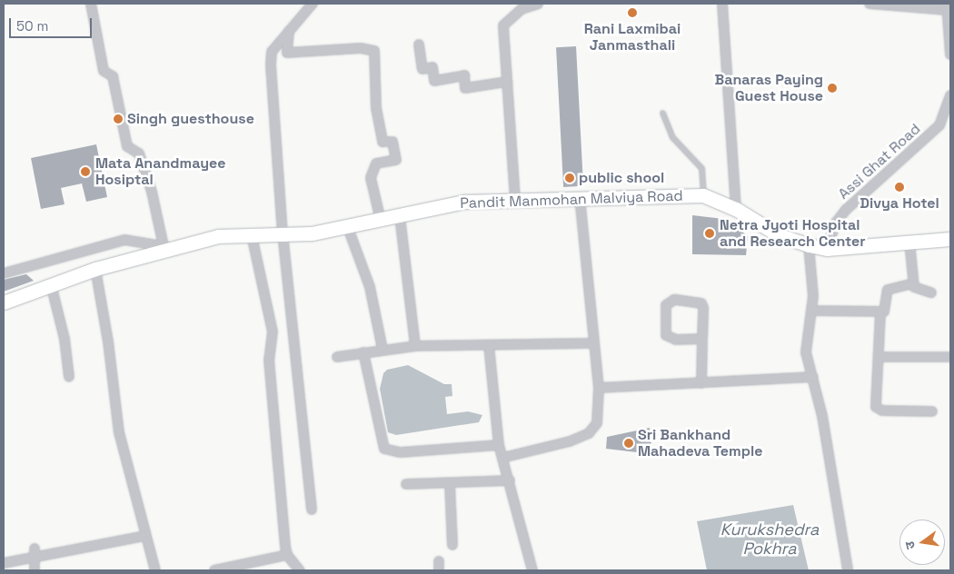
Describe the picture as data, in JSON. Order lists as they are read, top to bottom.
{
  "streets": {
    "street": ["Assi Ghat Road", "Pandit Manmohan Malviya Road"]
  },
  "crossings": [
    ["Assi Ghat Road", "Pandit Manmohan Malviya Road"]
  ],
  "water": ["Kurukshedra Pokhra"],
  "places": [
    "Rani Laxmibai Janmasthali",
    "Banaras Paying Guest House",
    "Singh guesthouse",
    "Mata Anandmayee Hosiptal",
    "public shool",
    "Divya Hotel",
    "Netra Jyoti Hospital and Research Center",
    "Sri Bankhand Mahadeva Temple"
  ],
  "scale_bar": "50 m",
  "north": "left"
}
